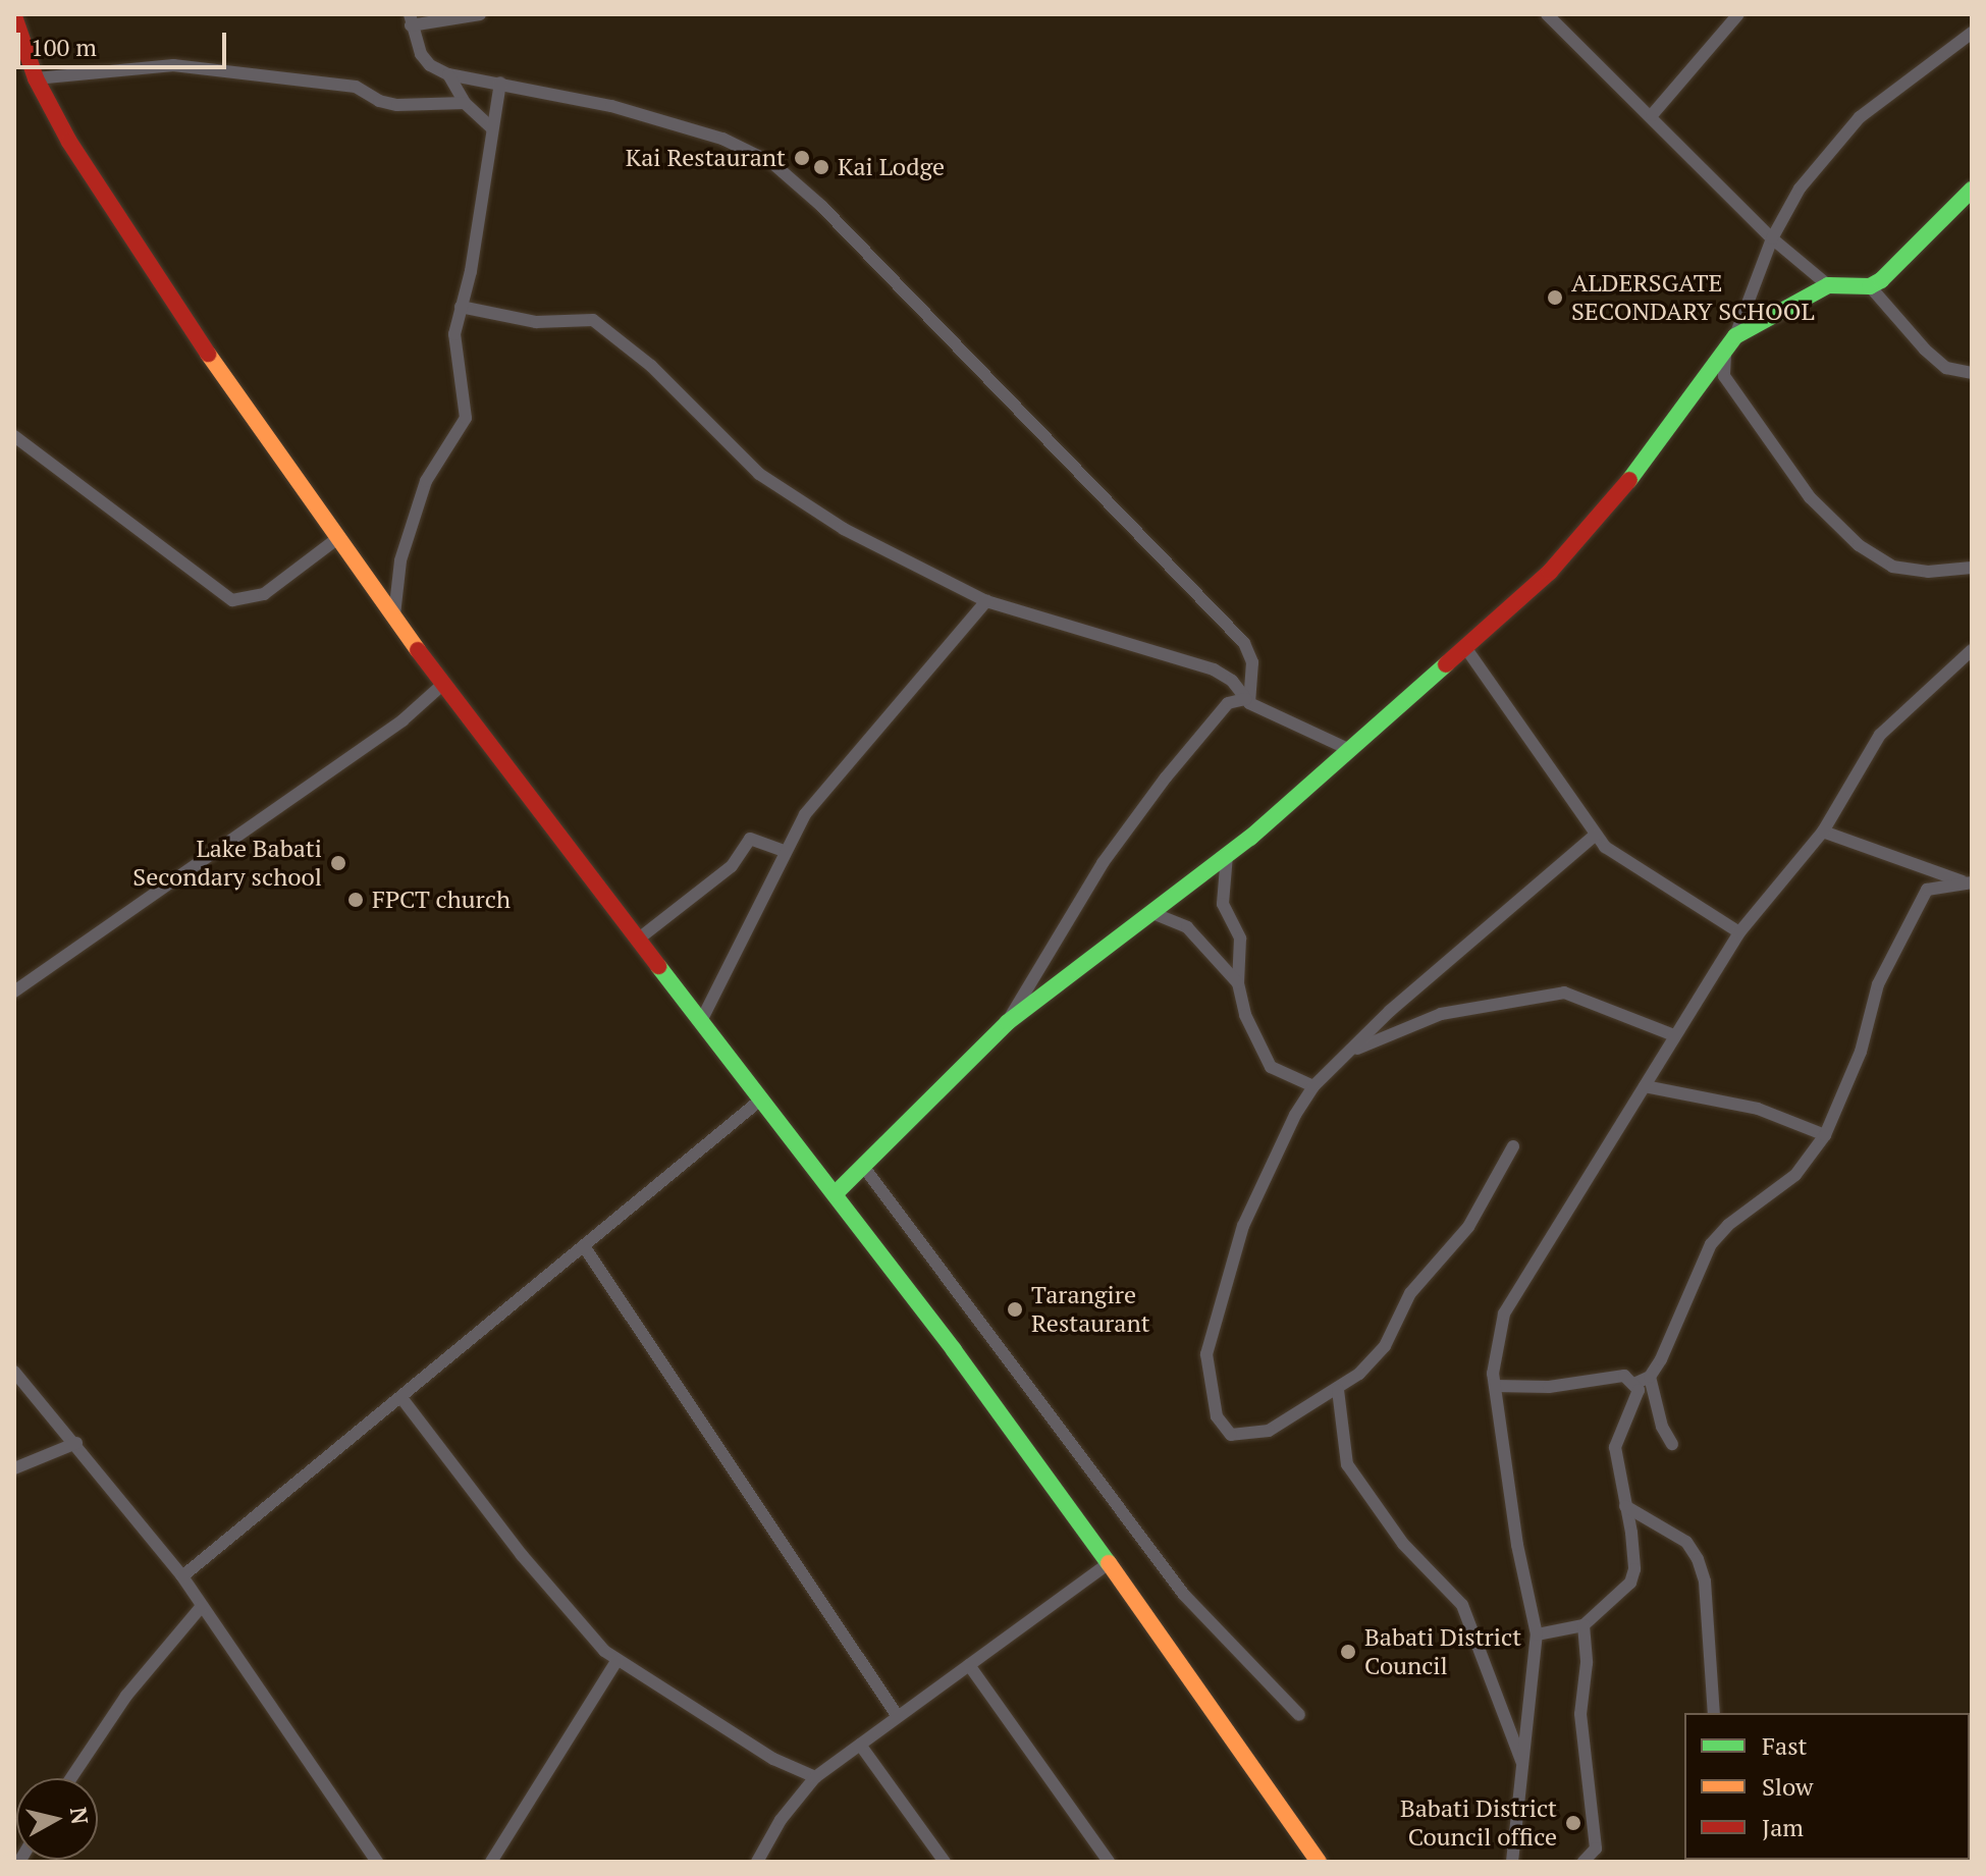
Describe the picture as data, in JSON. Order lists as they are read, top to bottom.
{
  "places": [
    "Kai Restaurant",
    "Kai Lodge",
    "ALDERSGATE SECONDARY SCHOOL",
    "Lake Babati Secondary school",
    "FPCT church",
    "Tarangire Restaurant",
    "Babati District Council",
    "Babati District Council office"
  ],
  "legend": ["Fast", "Slow", "Jam"],
  "scale_bar": "100 m",
  "north": "right"
}
